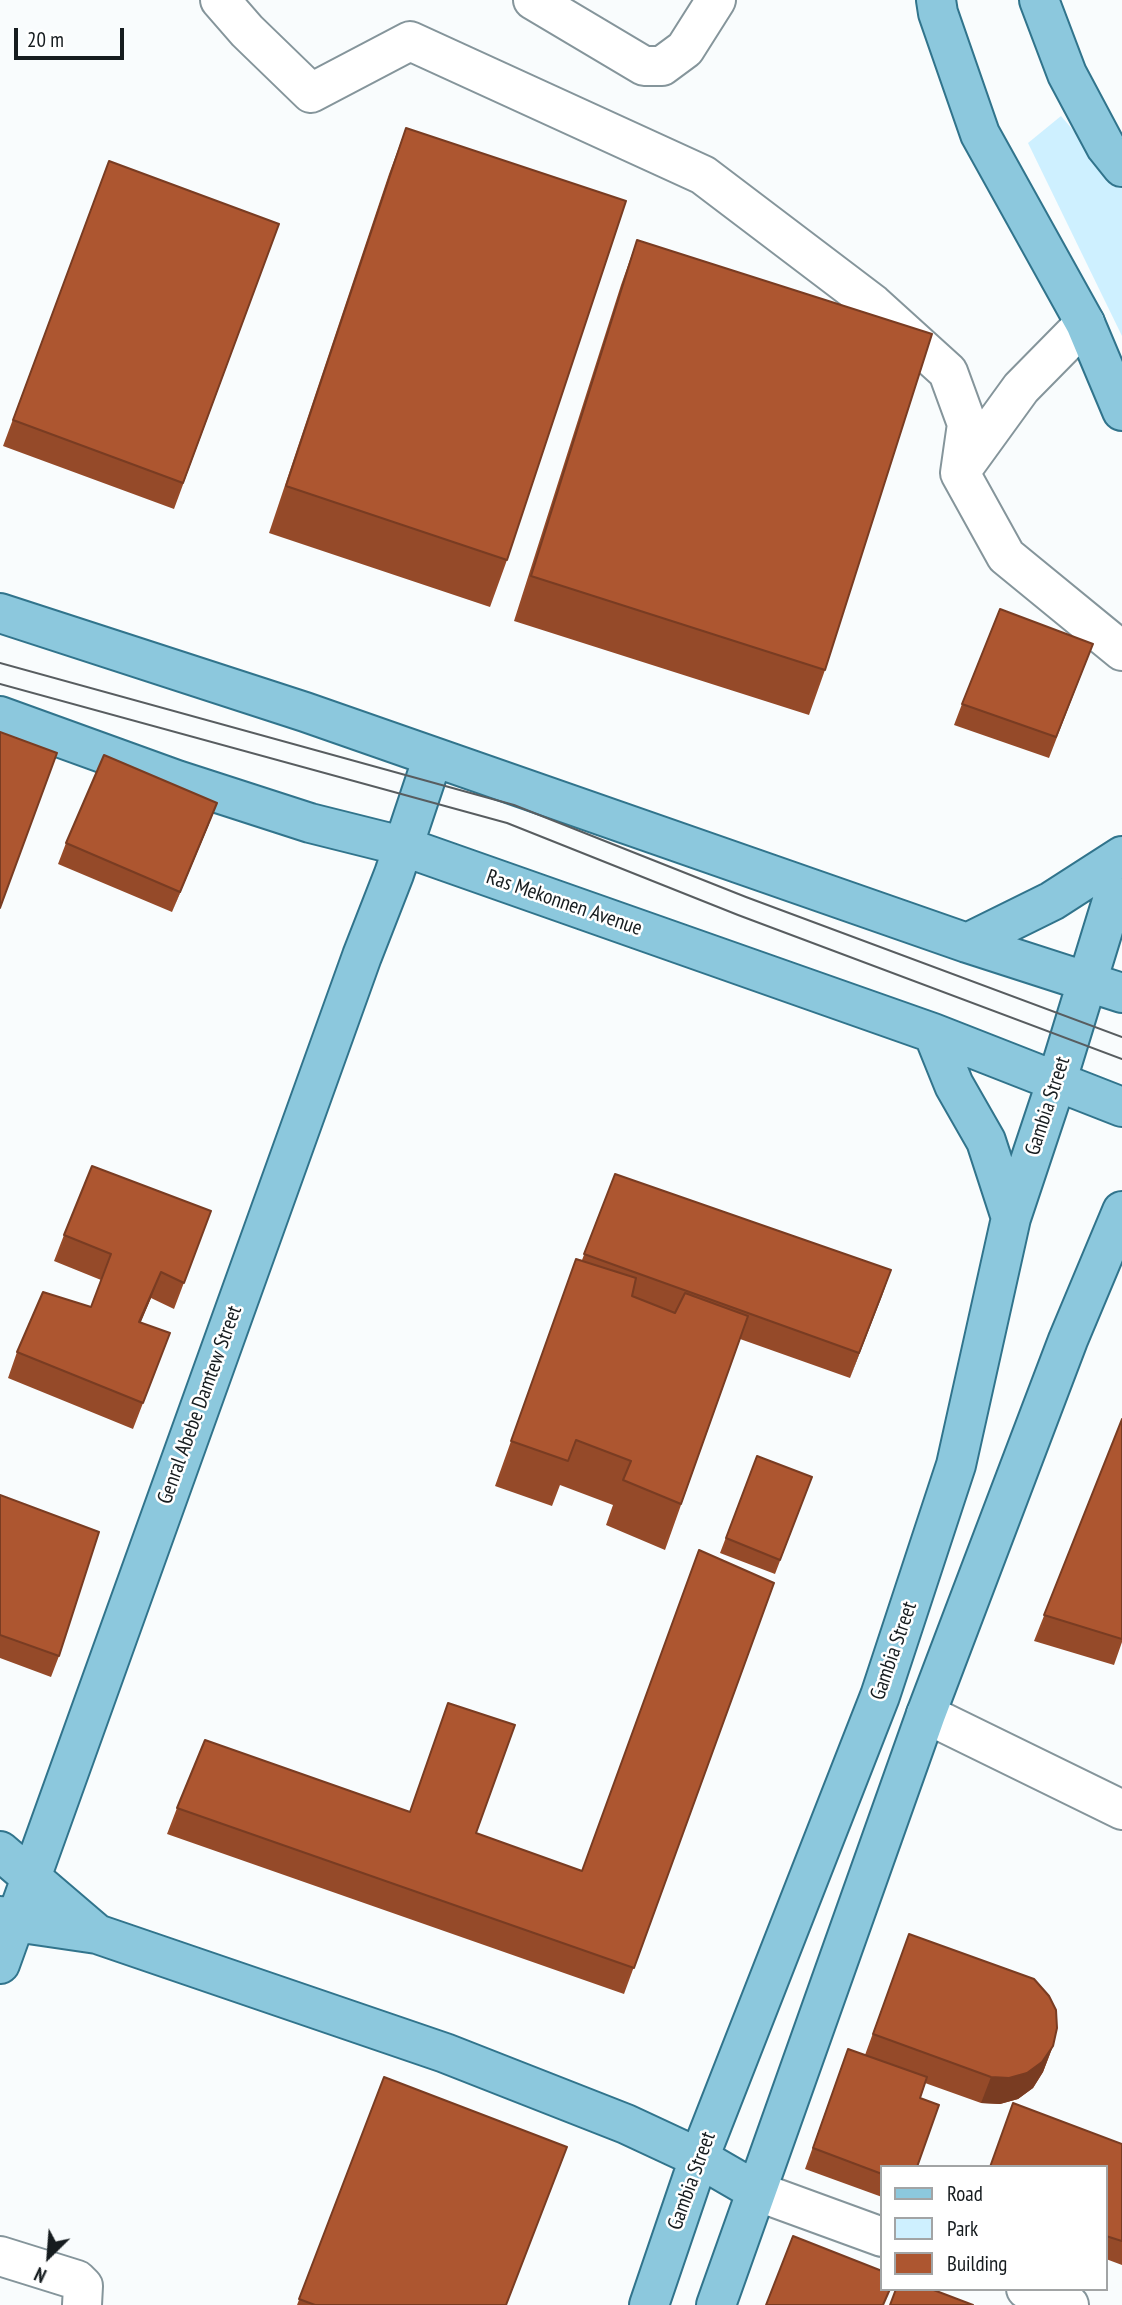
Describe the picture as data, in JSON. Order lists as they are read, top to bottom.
{
  "streets": {
    "main road": ["Ras Mekonnen Avenue", "Gambia Street", "Genral Abebe Damtew Street"]
  },
  "crossings": [
    ["Ras Mekonnen Avenue", "Gambia Street"],
    ["Ras Mekonnen Avenue", "Genral Abebe Damtew Street"]
  ],
  "legend": ["Road", "Park", "Building"],
  "scale_bar": "20 m",
  "north": "bottom left"
}
